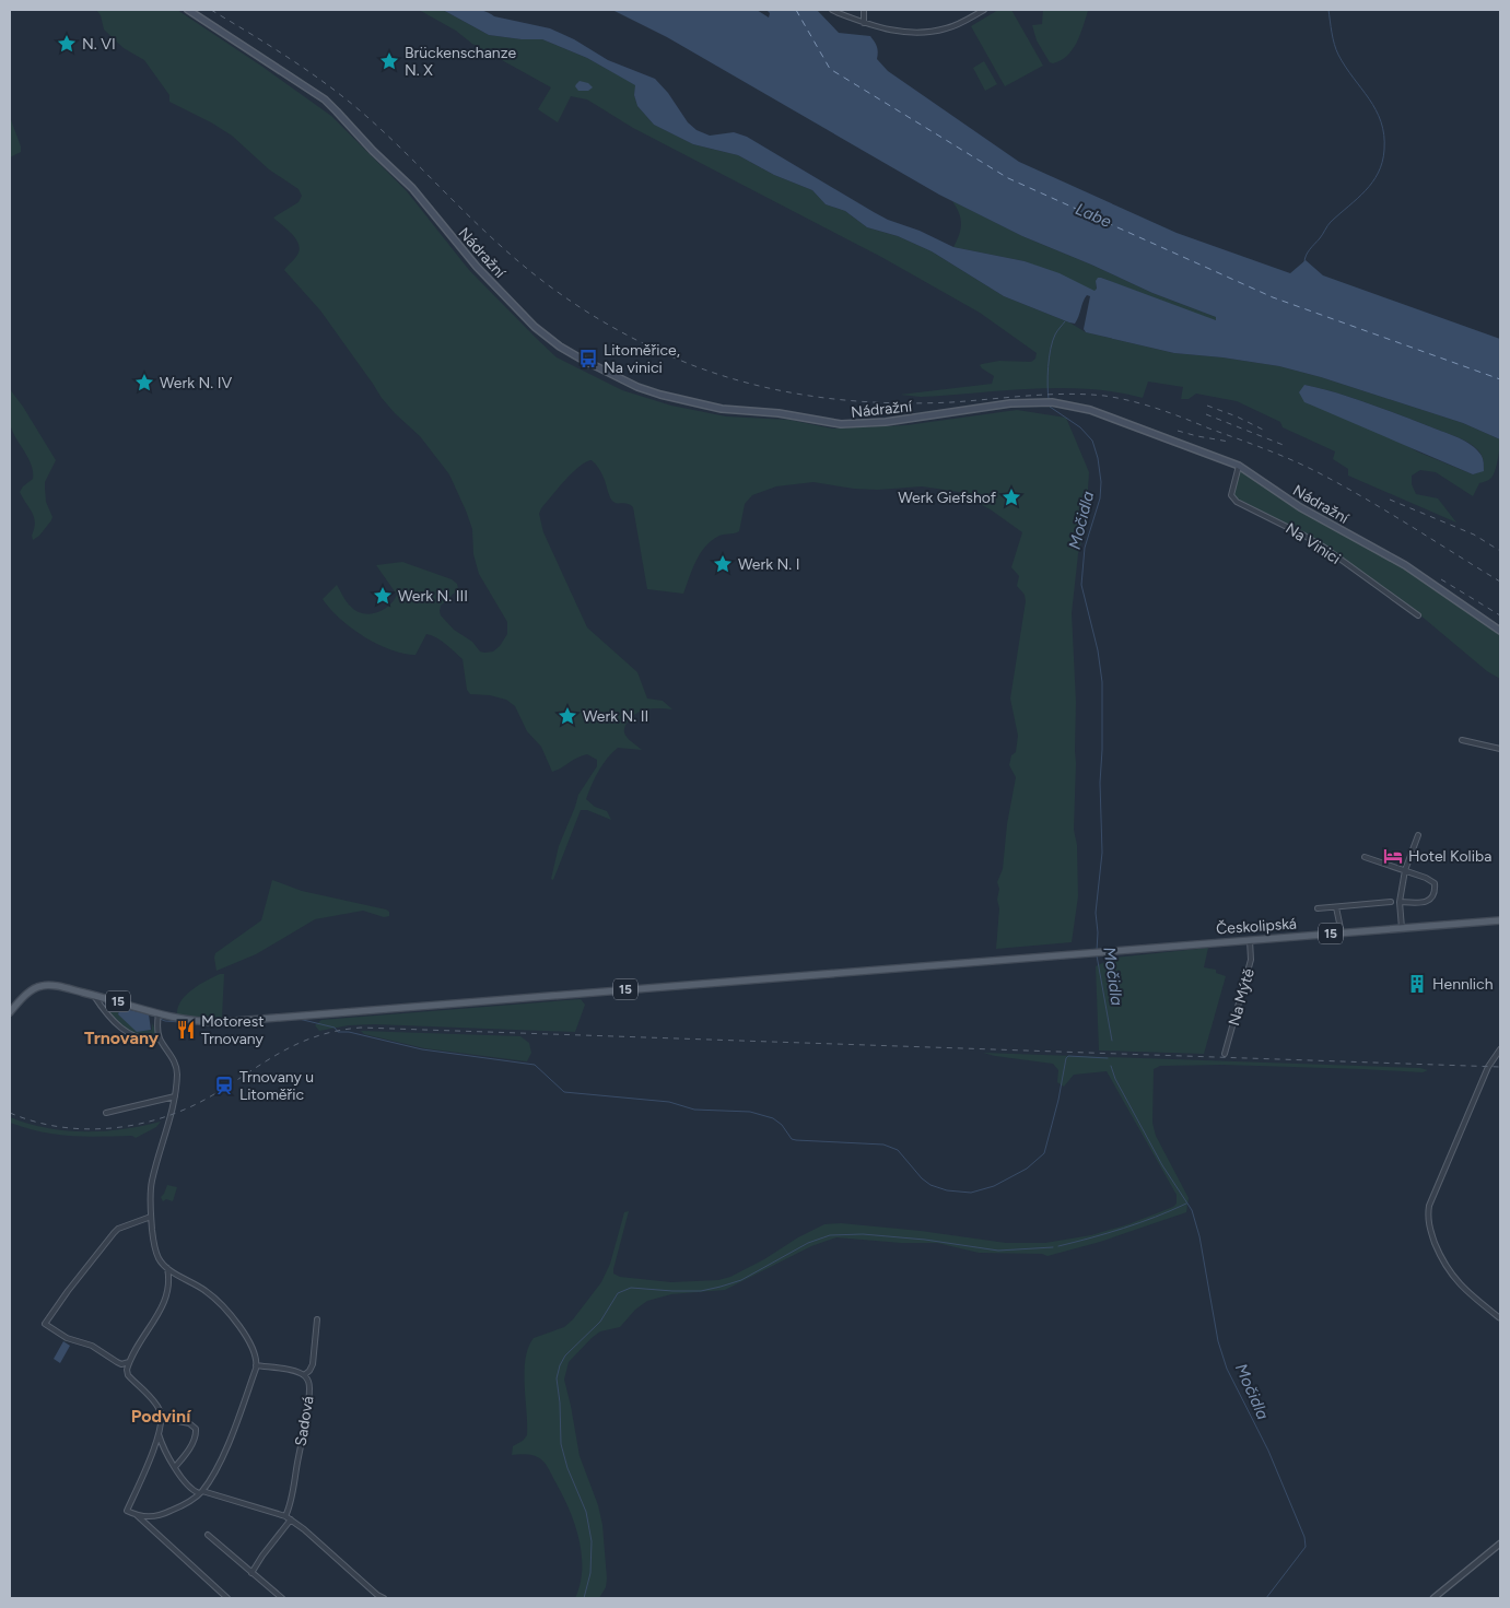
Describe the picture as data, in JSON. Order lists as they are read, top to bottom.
{
  "streets": {
    "main road": ["Nádražní", "Českolipská", "15"],
    "street": ["Na Vinici", "Na Mýtě", "Sadová"]
  },
  "crossings": [
    ["Nádražní", "Na Vinici"],
    ["Českolipská", "15"],
    ["Českolipská", "Na Mýtě"]
  ],
  "districts": ["Trnovany", "Podviní"],
  "water": ["Labe", "Močidla"],
  "places": {
    "place": [
      "N. VI",
      "Brückenschanze N. X",
      "Werk N. IV",
      "Werk Giefshof",
      "Werk N. I",
      "Werk N. III",
      "Werk N. II"
    ],
    "bus stop": ["Litoměřice, Na vinici"],
    "hotel": ["Hotel Koliba"],
    "building": ["Hennlich"],
    "restaurant": ["Motorest Trnovany"],
    "station": ["Trnovany u Litoměřic"]
  }
}
